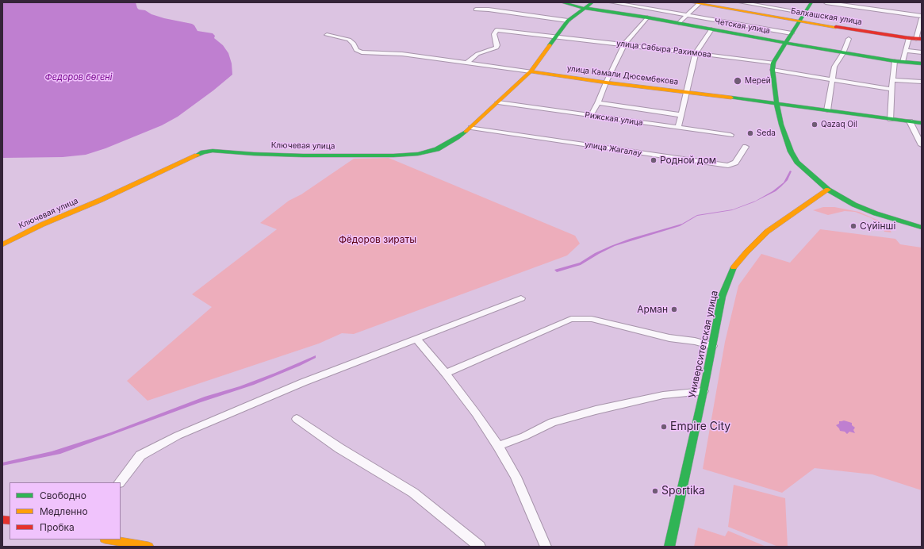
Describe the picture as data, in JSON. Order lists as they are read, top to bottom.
{
  "streets": {
    "main road": [
      "Балхашская улица",
      "Четская улица",
      "улица Камали Дюсембекова",
      "Ключевая улица",
      "Университетская улица"
    ],
    "street": ["улица Сабыра Рахимова", "Рижская улица", "улица Жагалау"]
  },
  "crossings": [
    ["Четская улица", "Ключевая улица"],
    ["улица Сабыра Рахимова", "улица Камали Дюсембекова"],
    ["улица Сабыра Рахимова", "Ключевая улица"],
    ["улица Камали Дюсембекова", "Ключевая улица"],
    ["Рижская улица", "Ключевая улица"],
    ["Ключевая улица", "улица Жагалау"]
  ],
  "water": ["Федоров бөгені"],
  "parks": ["Фёдоров зираты"],
  "places": [
    "Мерей",
    "Qazaq Oil",
    "Seda",
    "Родной дом",
    "Сүйінші",
    "Арман",
    "Empire City",
    "Sportika"
  ],
  "legend": ["Свободно", "Медленно", "Пробка"]
}
